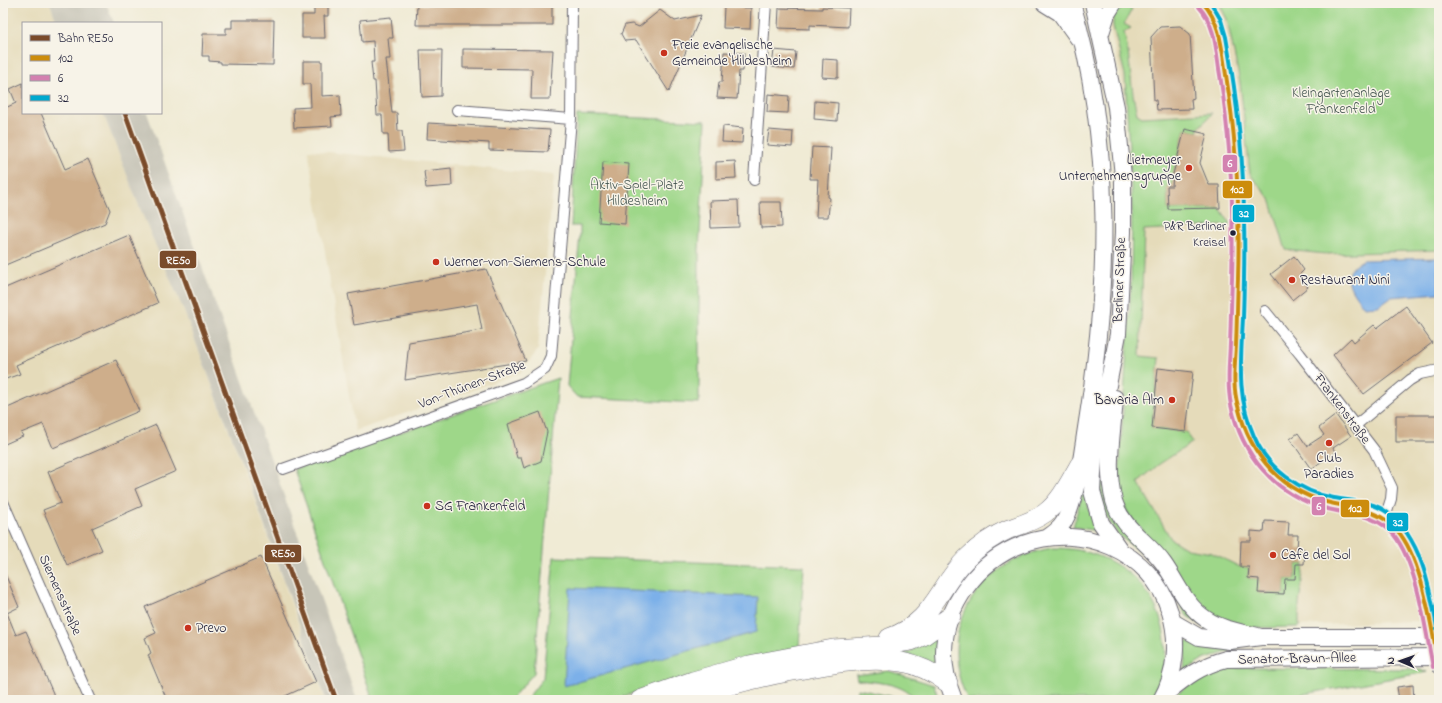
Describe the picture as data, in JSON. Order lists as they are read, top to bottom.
{
  "streets": {
    "main road": ["Berliner Straße", "Senator-Braun-Allee"],
    "street": ["Von-Thünen-Straße", "Frankenstraße", "Siemensstraße"]
  },
  "parks": ["Kleingartenanlage Frankenfeld", "Aktiv-Spiel-Platz Hildesheim"],
  "places": [
    "Freie evangelische Gemeinde Hildesheim",
    "Lietmeyer Unternehmensgruppe",
    "P&R Berliner Kreisel",
    "Werner-von-Siemens-Schule",
    "Restaurant Nini",
    "Bavaria Alm",
    "Club Paradies",
    "SG Frankenfeld",
    "Cafe del Sol",
    "Prevo"
  ],
  "lines": [
    "transit line 102",
    "transit line 32",
    "transit line 6",
    "rail line RE50"
  ],
  "legend": [
    "Bahn RE50",
    "102",
    "6",
    "32"
  ],
  "north": "left"
}
